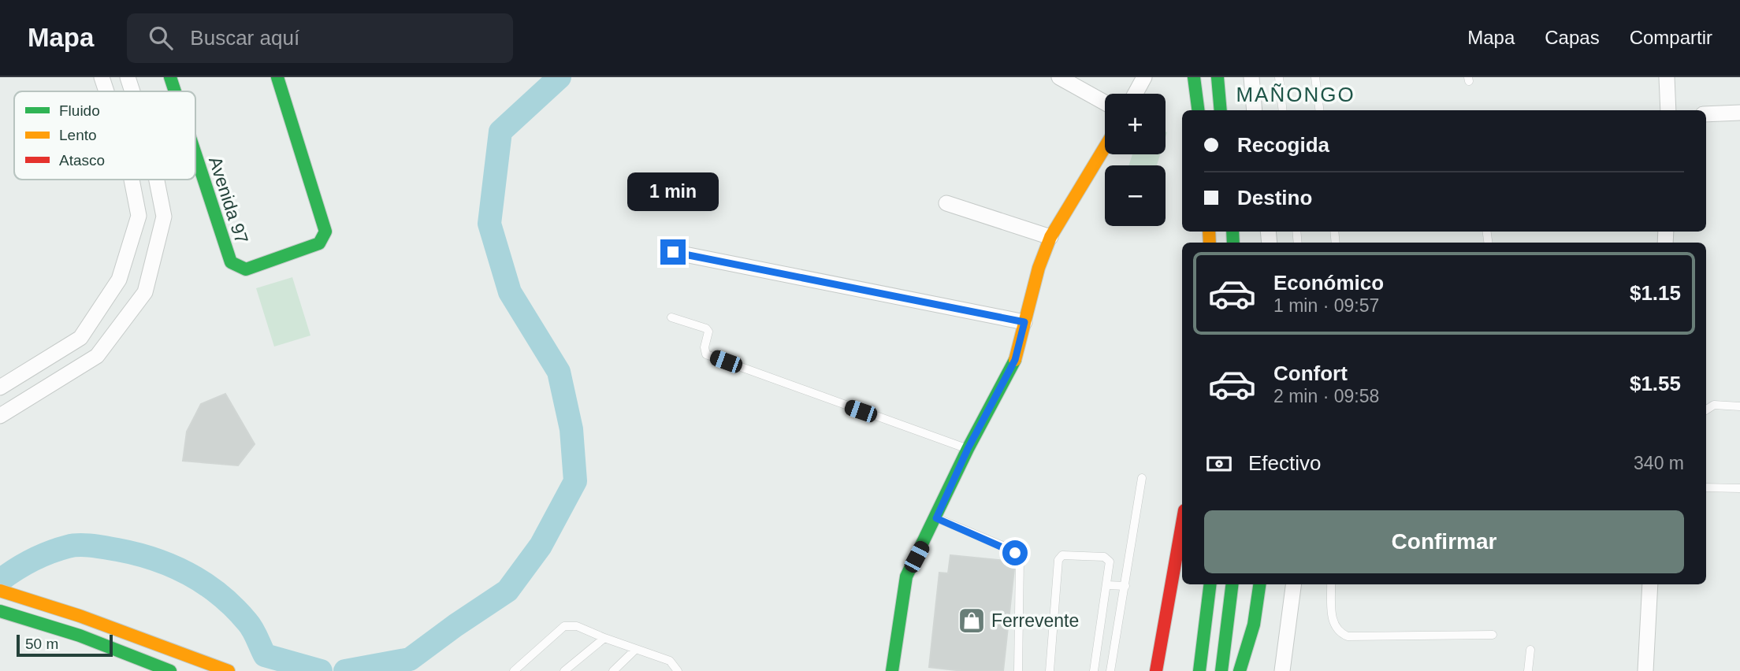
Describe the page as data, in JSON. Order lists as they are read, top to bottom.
{
  "streets": {
    "main road": ["Avenida 97"]
  },
  "districts": ["MAÑONGO"],
  "places": {
    "shop": ["Ferrevente"]
  },
  "legend": ["Fluido", "Lento", "Atasco"],
  "scale_bar": "50 m",
  "page": {
    "header": "Mapa",
    "search": "Buscar aquí",
    "nav": ["Mapa", "Capas", "Compartir"],
    "map_buttons": ["+", "−"],
    "banner": ["Recogida", "Destino"],
    "bubble": "1 min",
    "list": [
      {
        "name": "Económico",
        "note": "1 min · 09:57",
        "value": "$1.15"
      },
      {
        "name": "Confort",
        "note": "2 min · 09:58",
        "value": "$1.55"
      }
    ],
    "pay": ["Efectivo", "340 m"],
    "buttons": "Confirmar",
    "scale": "50 m"
  }
}
